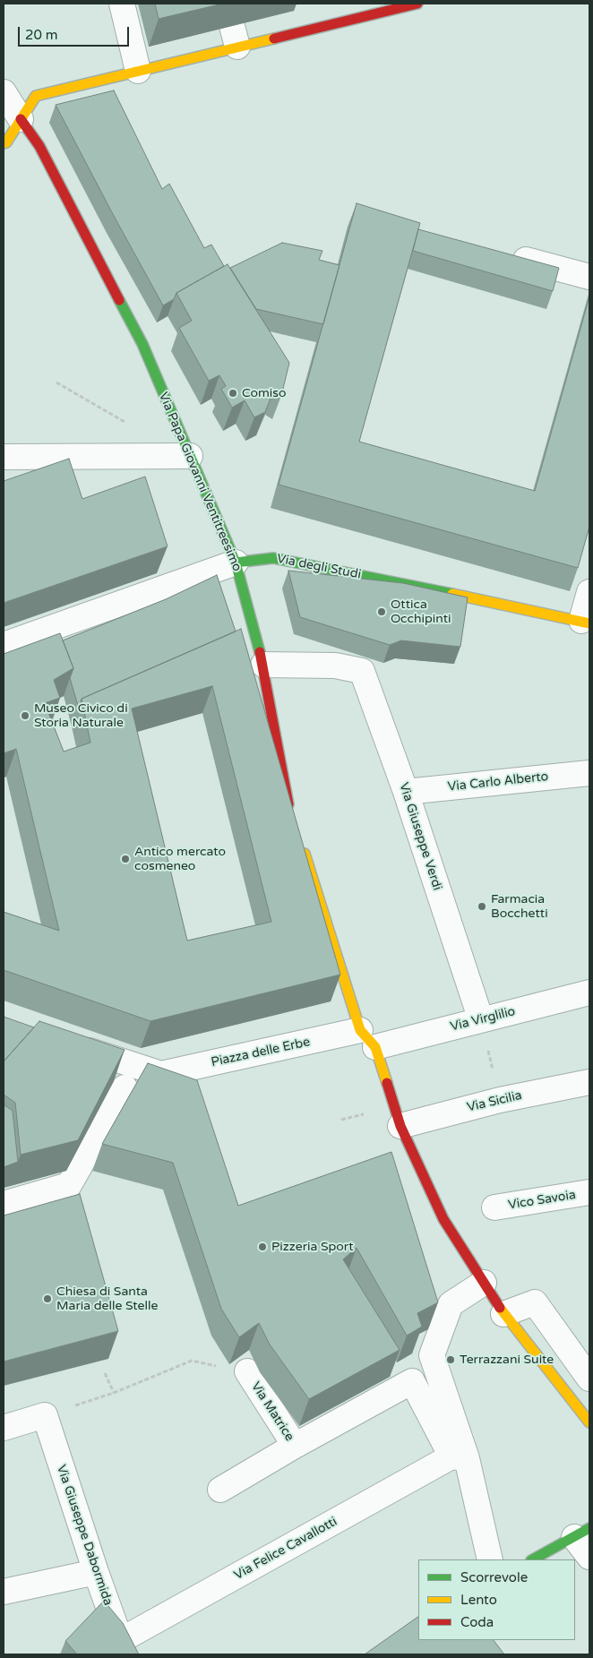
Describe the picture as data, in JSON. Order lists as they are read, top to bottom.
{
  "streets": {
    "street": [
      "Via Papa Giovanni Ventitreesimo",
      "Via degli Studi",
      "Via Carlo Alberto",
      "Via Giuseppe Verdi",
      "Via Virglilio",
      "Piazza delle Erbe",
      "Via Sicilia",
      "Vico Savoia",
      "Via Matrice",
      "Via Giuseppe Dabormida",
      "Via Felice Cavallotti"
    ]
  },
  "crossings": [
    ["Via Papa Giovanni Ventitreesimo", "Via degli Studi"],
    ["Via Papa Giovanni Ventitreesimo", "Via Giuseppe Verdi"],
    ["Via Carlo Alberto", "Via Giuseppe Verdi"],
    ["Via Giuseppe Verdi", "Via Virglilio"],
    ["Via Virglilio", "Piazza delle Erbe"],
    ["Via Matrice", "Via Giuseppe Dabormida"],
    ["Via Matrice", "Via Felice Cavallotti"],
    ["Via Giuseppe Dabormida", "Via Felice Cavallotti"]
  ],
  "places": [
    "Comiso",
    "Ottica Occhipinti",
    "Museo Civico di Storia Naturale",
    "Antico mercato cosmeneo",
    "Farmacia Bocchetti",
    "Pizzeria Sport",
    "Chiesa di Santa Maria delle Stelle",
    "Terrazzani Suite"
  ],
  "legend": ["Scorrevole", "Lento", "Coda"],
  "scale_bar": "20 m"
}
